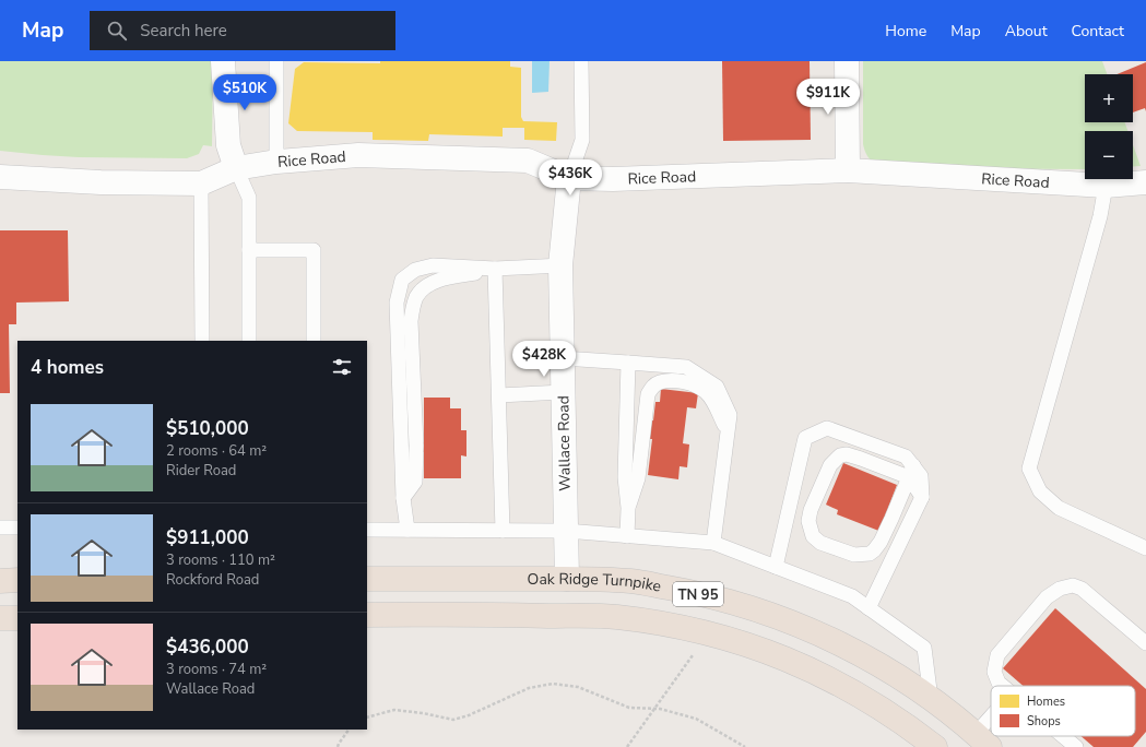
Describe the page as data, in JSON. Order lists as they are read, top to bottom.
{
  "streets": {
    "highway": ["Oak Ridge Turnpike", "TN 95"],
    "street": ["Rice Road", "Wallace Road"]
  },
  "crossings": [
    ["Rice Road", "Wallace Road"],
    ["Wallace Road", "Oak Ridge Turnpike"]
  ],
  "legend": ["Homes", "Shops"],
  "page": {
    "header": "Map",
    "search": "Search here",
    "nav": [
      "Home",
      "Map",
      "About",
      "Contact"
    ],
    "map_buttons": ["+", "−"],
    "price": [
      "$510K",
      "$911K",
      "$436K",
      "$428K"
    ],
    "heading": "4 homes",
    "list": [
      {
        "name": "$510,000",
        "note": "2 rooms · 64 m² · Rider Road"
      },
      {
        "name": "$911,000",
        "note": "3 rooms · 110 m² · Rockford Road"
      },
      {
        "name": "$436,000",
        "note": "3 rooms · 74 m² · Wallace Road"
      }
    ]
  }
}
